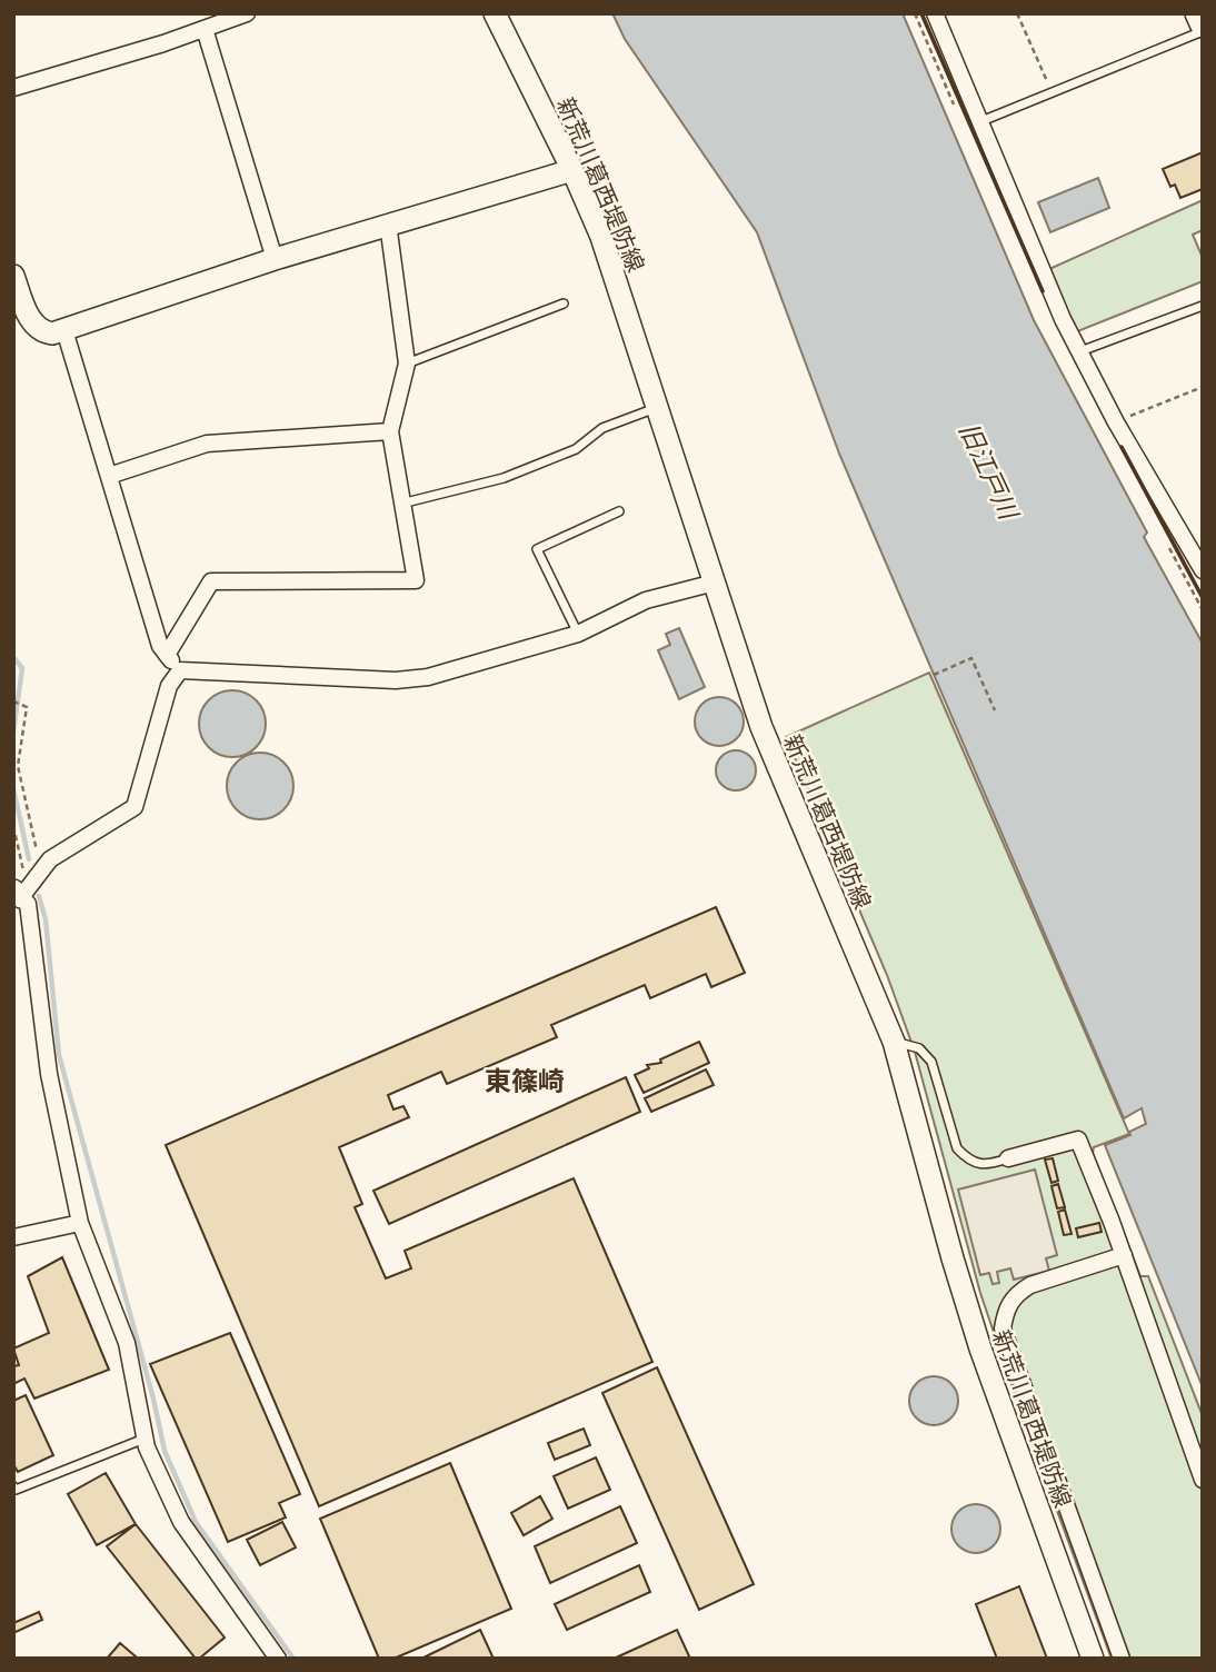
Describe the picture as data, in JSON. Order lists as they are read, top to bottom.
{
  "streets": {
    "main road": ["新荒川葛西堤防線"]
  },
  "districts": ["東篠崎"],
  "water": ["旧江戸川"]
}
